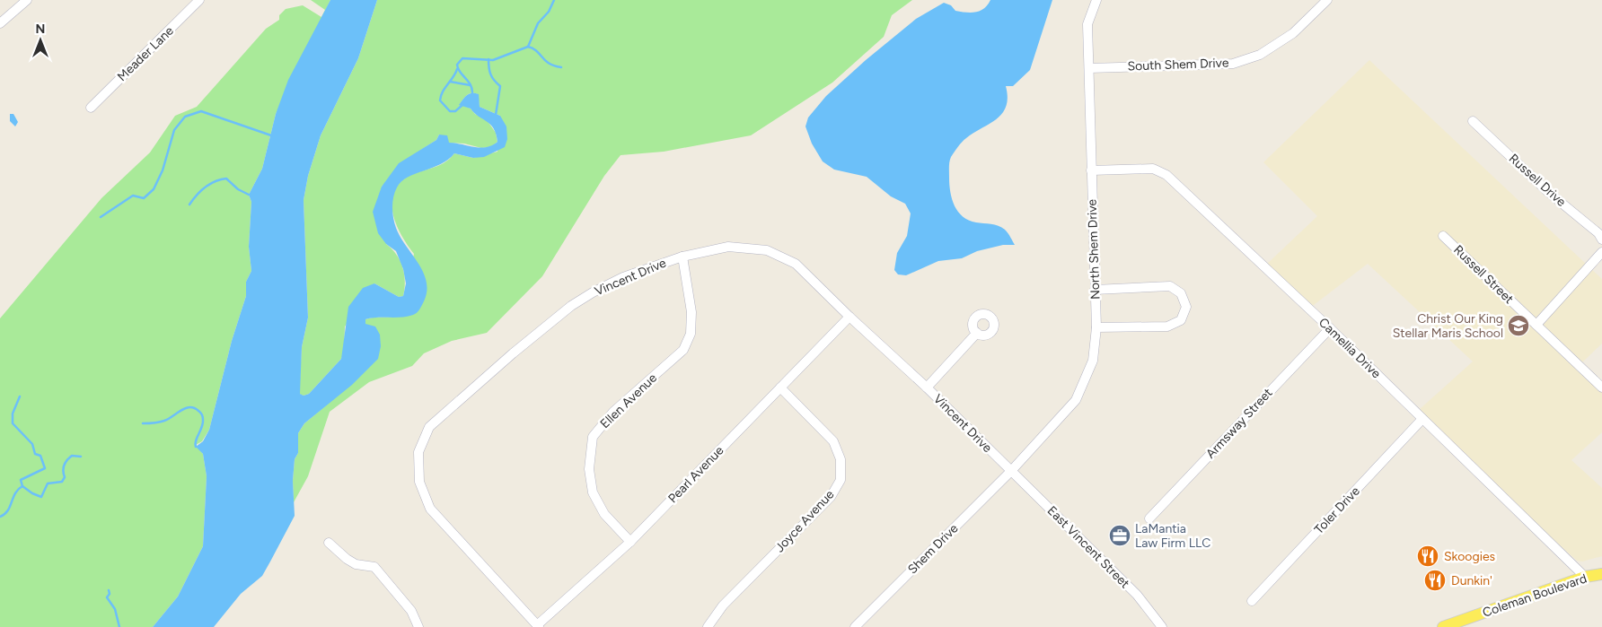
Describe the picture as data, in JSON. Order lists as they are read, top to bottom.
{
  "streets": {
    "main road": ["Coleman Boulevard"],
    "street": [
      "Meader Lane",
      "South Shem Drive",
      "Russell Drive",
      "North Shem Drive",
      "Russell Street",
      "Vincent Drive",
      "Camellia Drive",
      "Ellen Avenue",
      "Armsway Street",
      "Pearl Avenue",
      "Toler Drive",
      "Joyce Avenue",
      "East Vincent Street",
      "Shem Drive"
    ]
  },
  "crossings": [
    ["South Shem Drive", "North Shem Drive"],
    ["North Shem Drive", "Vincent Drive"],
    ["North Shem Drive", "Camellia Drive"],
    ["North Shem Drive", "East Vincent Street"],
    ["North Shem Drive", "Shem Drive"],
    ["Vincent Drive", "Ellen Avenue"],
    ["Vincent Drive", "Pearl Avenue"],
    ["Vincent Drive", "East Vincent Street"],
    ["Vincent Drive", "Shem Drive"],
    ["Camellia Drive", "Armsway Street"],
    ["Camellia Drive", "Toler Drive"],
    ["Camellia Drive", "Coleman Boulevard"],
    ["Ellen Avenue", "Pearl Avenue"],
    ["Pearl Avenue", "Joyce Avenue"],
    ["East Vincent Street", "Shem Drive"]
  ],
  "places": {
    "school or university": ["Christ Our King Stellar Maris School"],
    "office": ["LaMantia Law Firm LLC"],
    "restaurant": ["Skoogies", "Dunkin'"]
  },
  "north": "top"
}
